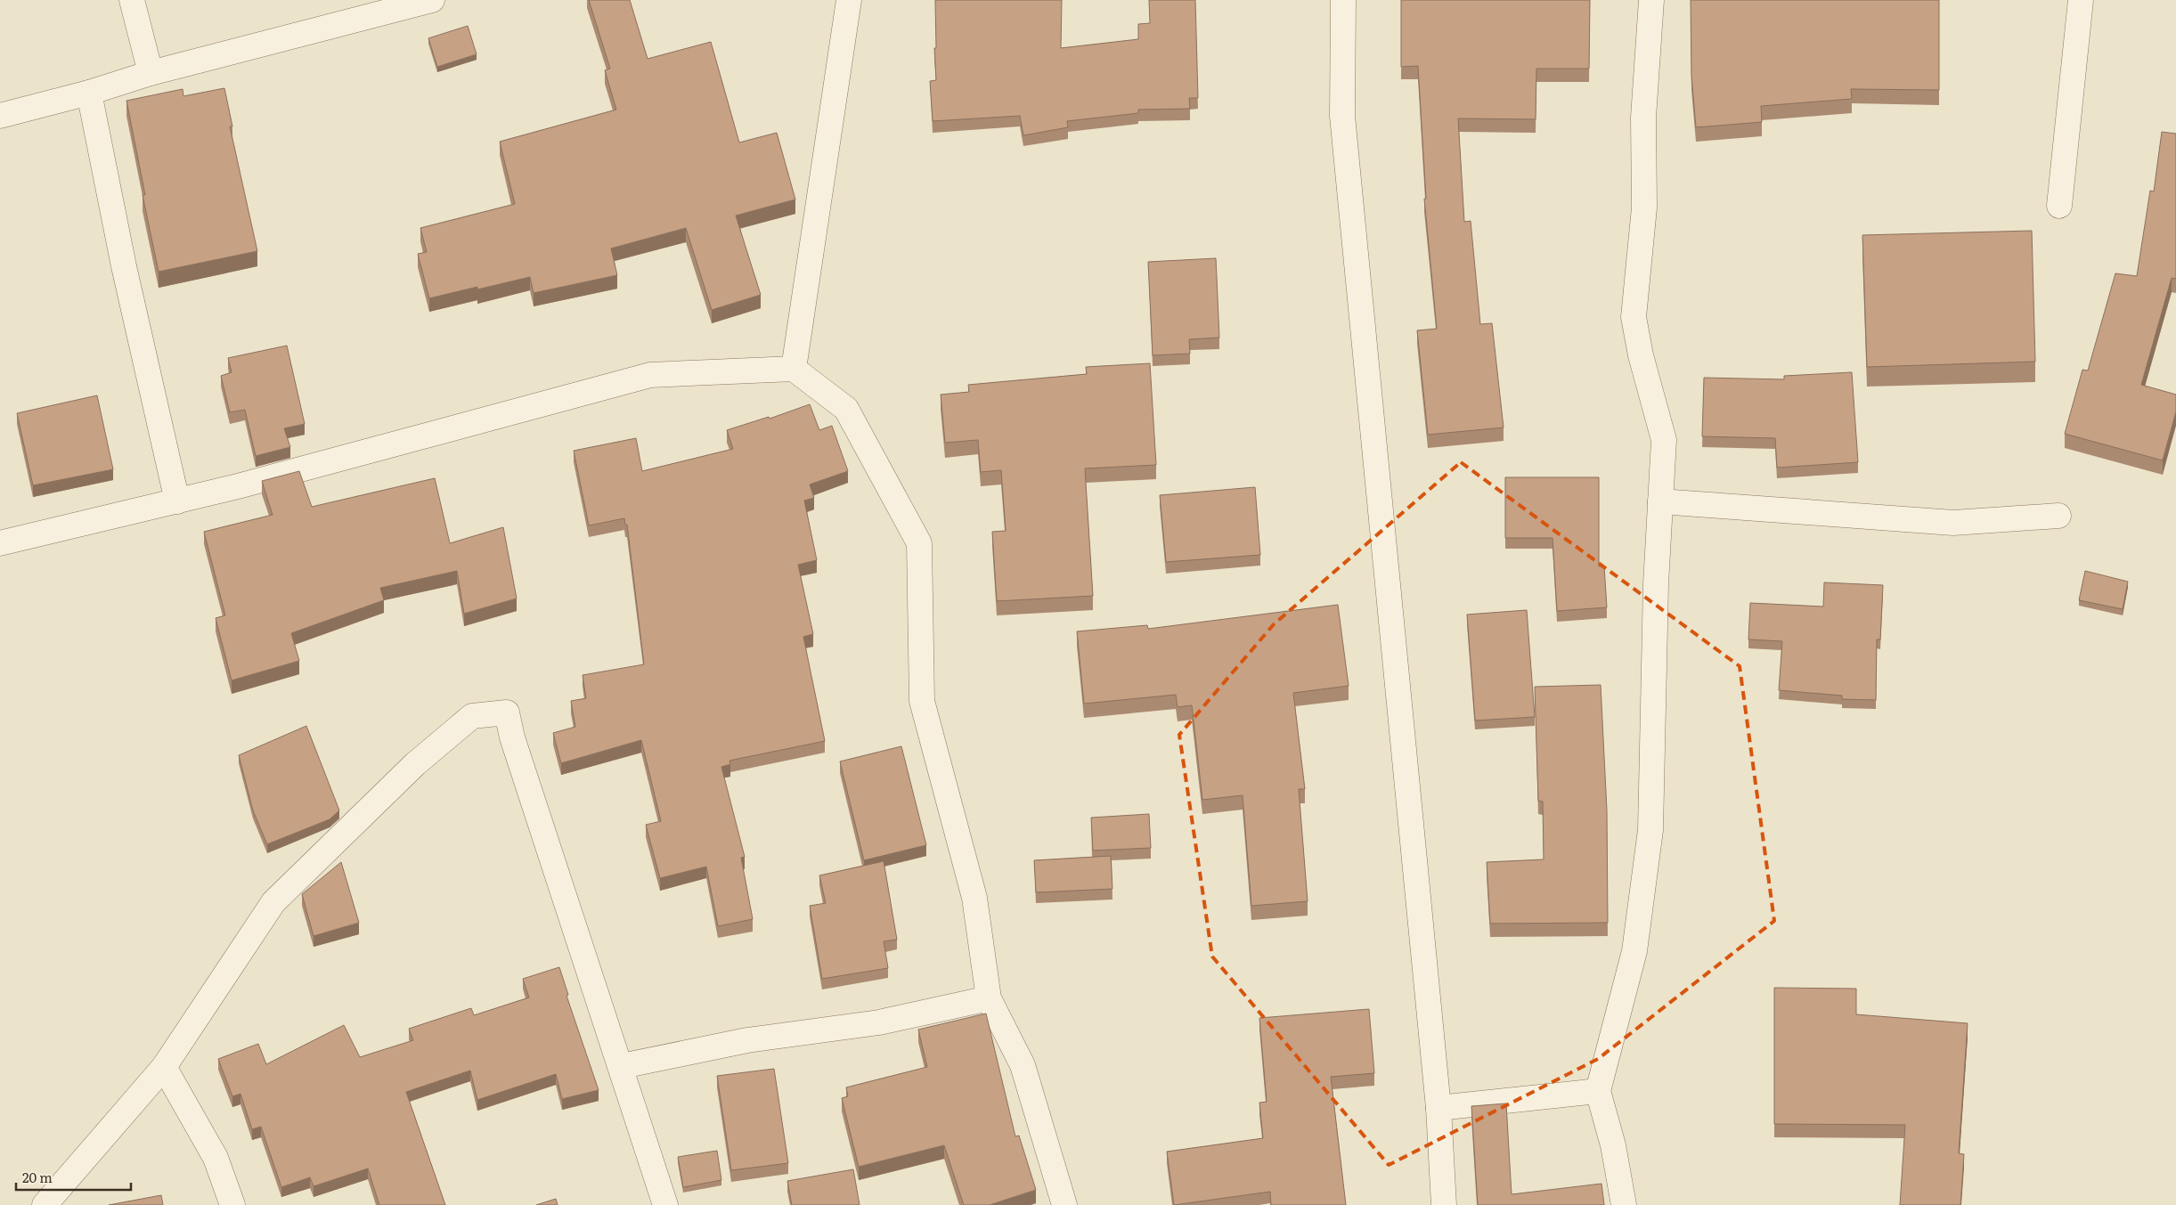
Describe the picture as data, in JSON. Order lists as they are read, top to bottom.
{
  "scale_bar": "20 m"
}
